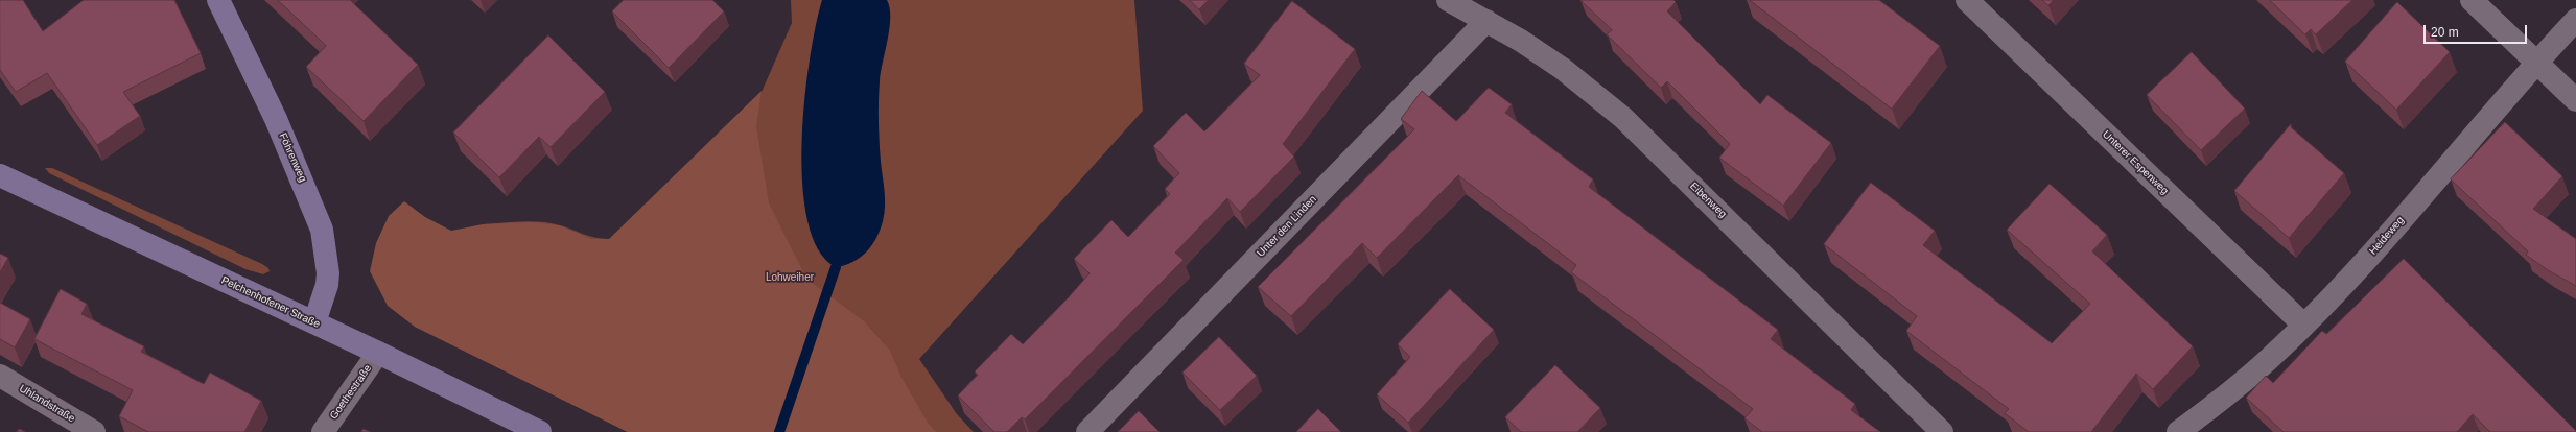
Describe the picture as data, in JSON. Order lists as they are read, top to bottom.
{
  "streets": {
    "main road": ["Föhrenweg", "Pelchenhofener Straße"],
    "street": [
      "Unterer Espenweg",
      "Eibenweg",
      "Unter den Linden",
      "Heideweg",
      "Goethestraße",
      "Uhlandstraße"
    ]
  },
  "crossings": [
    ["Föhrenweg", "Pelchenhofener Straße"],
    ["Unterer Espenweg", "Heideweg"],
    ["Eibenweg", "Unter den Linden"],
    ["Pelchenhofener Straße", "Goethestraße"]
  ],
  "parks": ["Lohweiher"],
  "scale_bar": "20 m"
}
